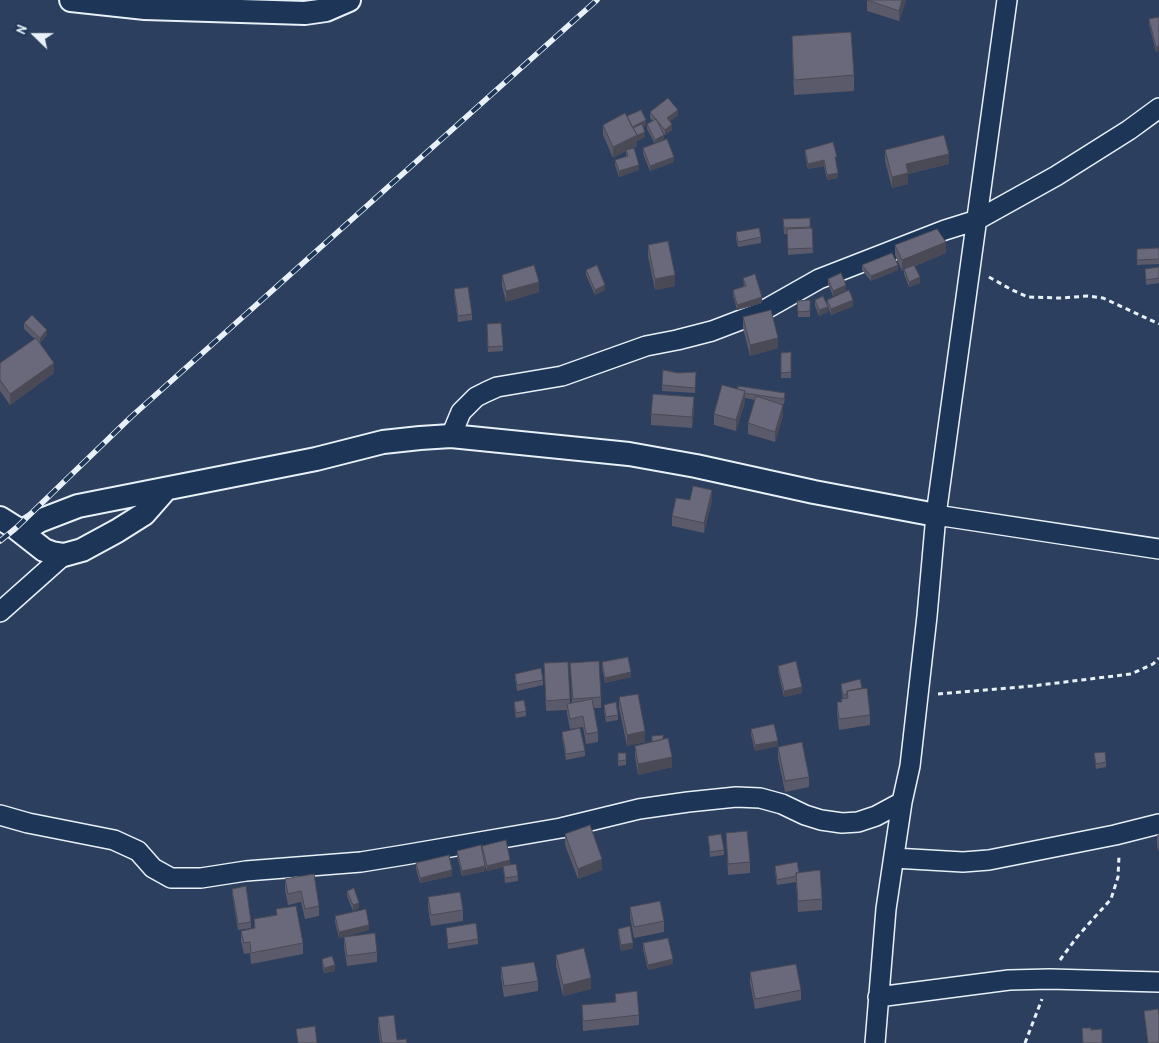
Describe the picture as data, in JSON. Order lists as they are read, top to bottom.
{
  "north": "left"
}
